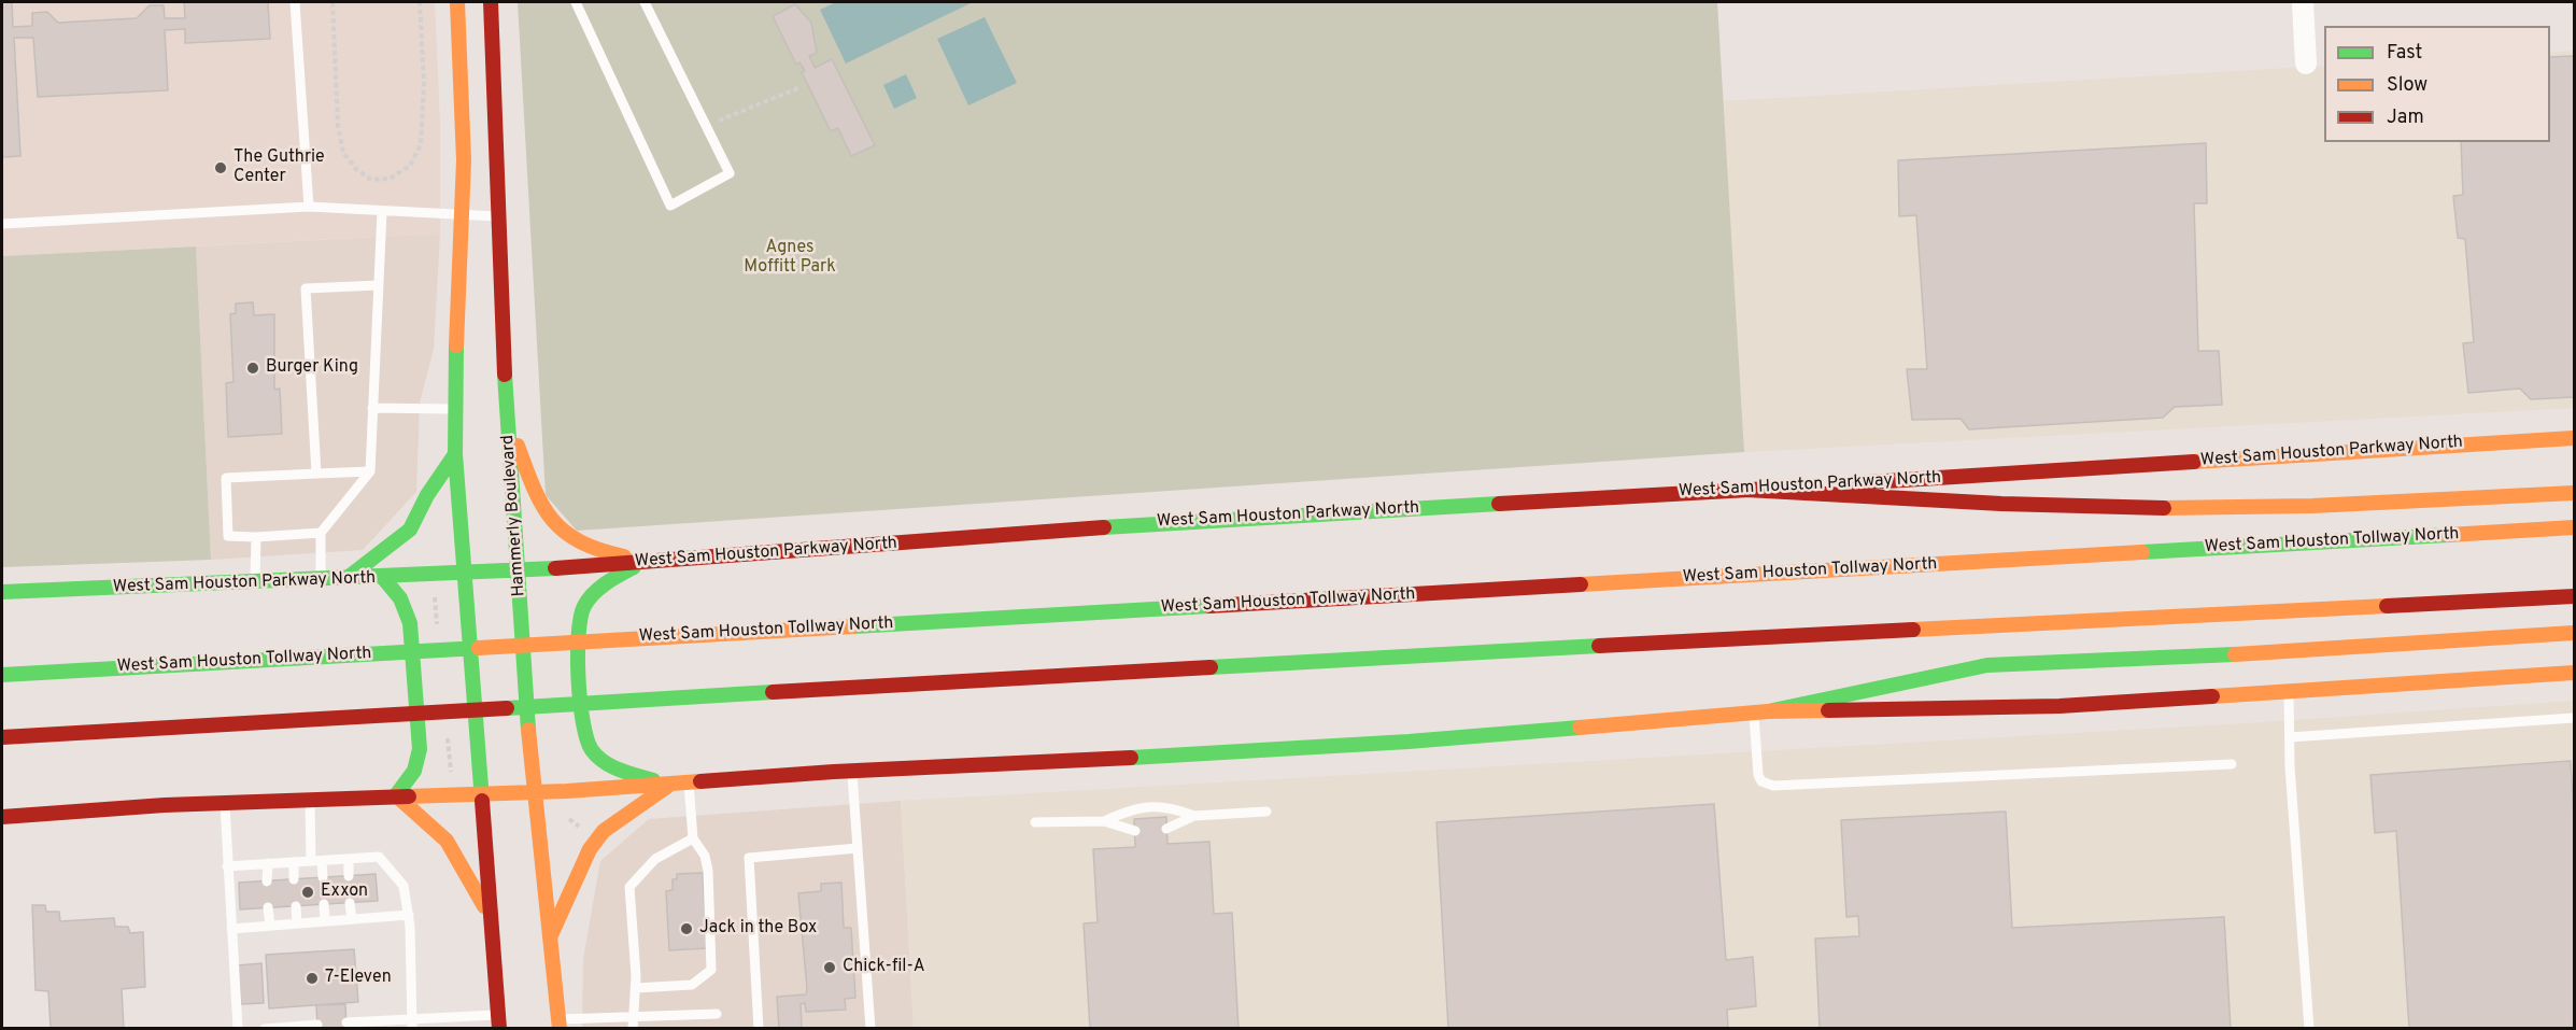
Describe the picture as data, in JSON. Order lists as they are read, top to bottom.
{
  "streets": {
    "main road": ["West Sam Houston Parkway North", "Hammerly Boulevard", "West Sam Houston Tollway North"]
  },
  "crossings": [
    ["West Sam Houston Parkway North", "Hammerly Boulevard"]
  ],
  "parks": ["Agnes Moffitt Park"],
  "places": [
    "The Guthrie Center",
    "Burger King",
    "Exxon",
    "Jack in the Box",
    "Chick-fil-A",
    "7-Eleven"
  ],
  "legend": ["Fast", "Slow", "Jam"]
}
